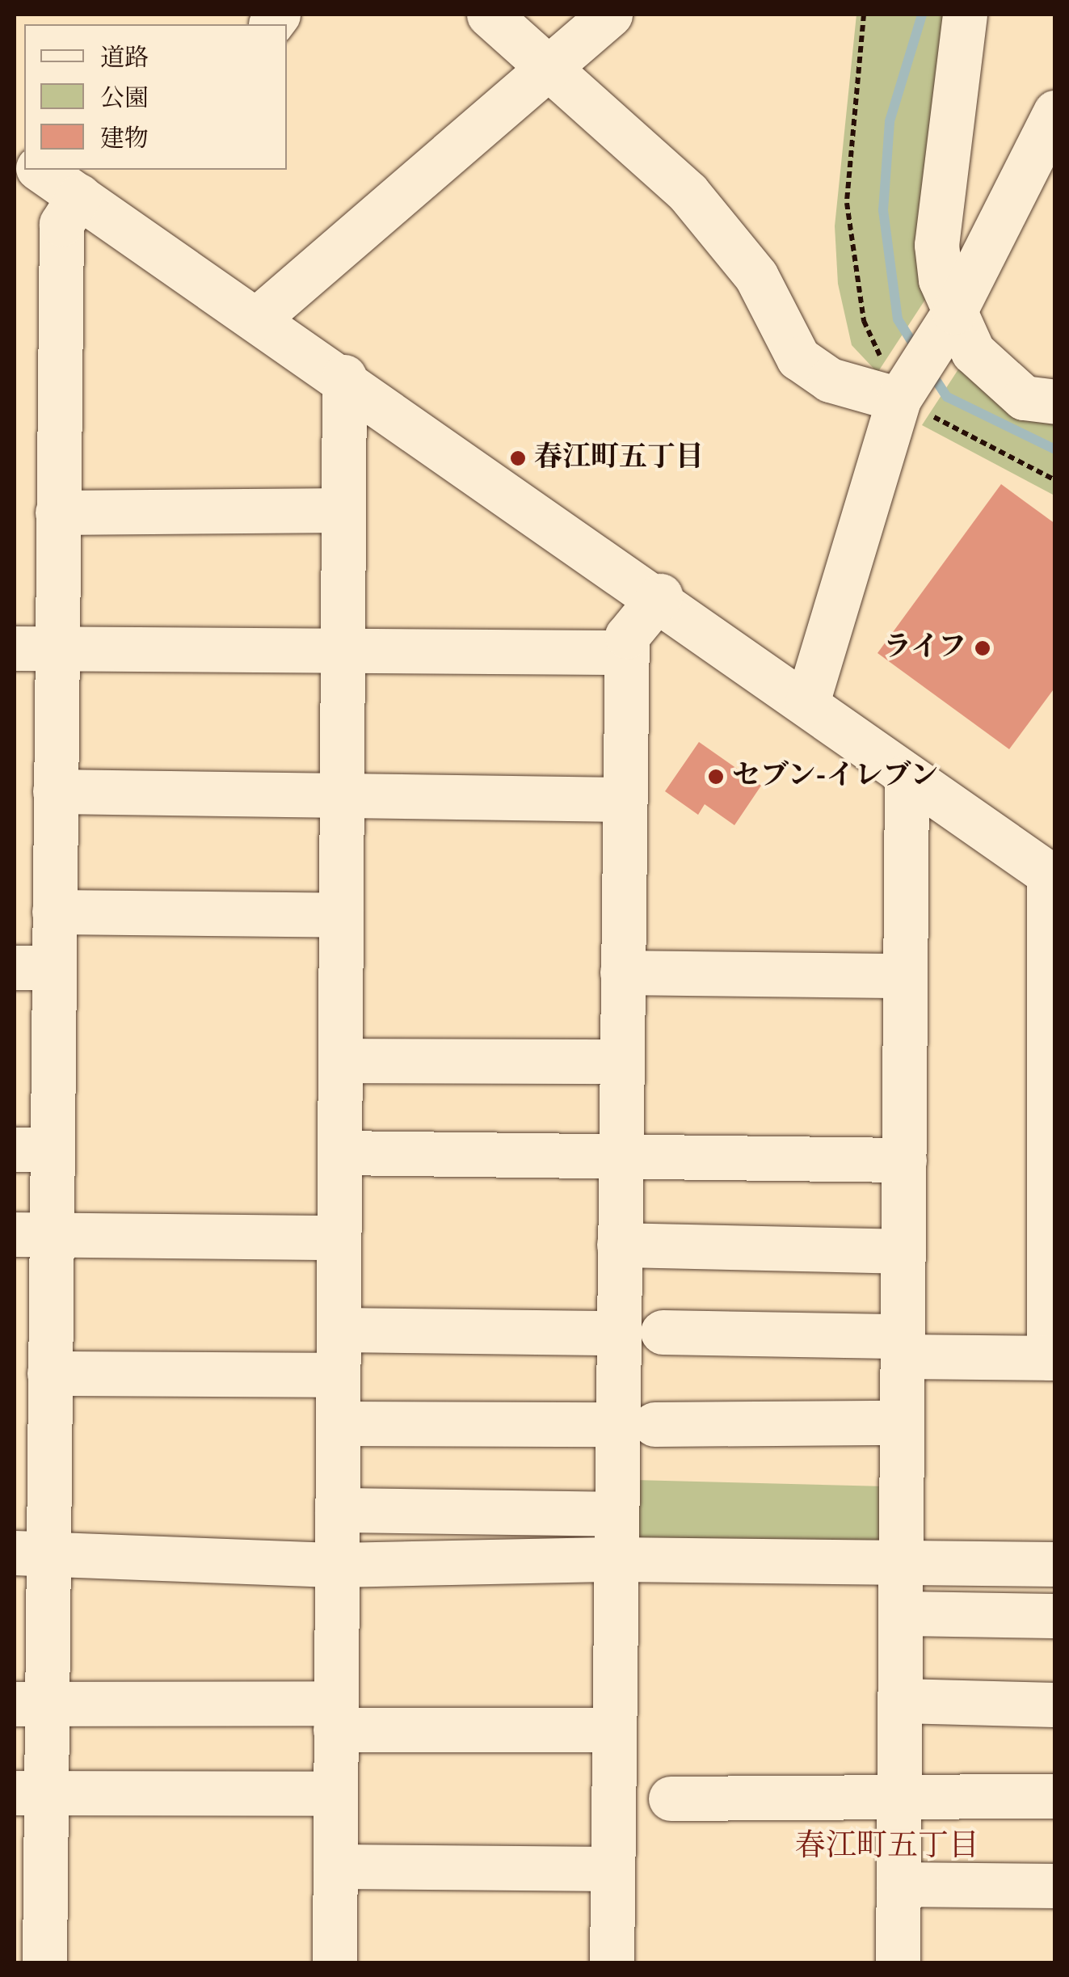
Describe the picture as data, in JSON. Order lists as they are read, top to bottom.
{
  "districts": ["春江町五丁目"],
  "places": ["春江町五丁目", "ライフ", "セブン-イレブン"],
  "legend": ["道路", "公園", "建物"]
}
